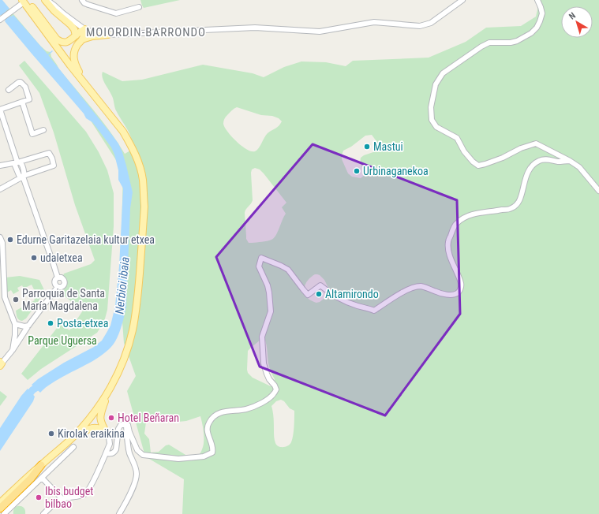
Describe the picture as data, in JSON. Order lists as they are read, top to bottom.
{
  "districts": ["MOIORDIN-BARRONDO"],
  "water": ["Nerbioi ibaia"],
  "parks": ["Parque Uguersa"],
  "places": [
    "Mastui",
    "Urbinaganekoa",
    "Edurne Garitazelaia kultur etxea",
    "udaletxea",
    "Altamirondo",
    "Parroquia de Santa María Magdalena",
    "Posta-etxea",
    "Hotel Beñaran",
    "Kirolak eraikina",
    "Ibis budget bilbao"
  ],
  "north": "top left"
}
